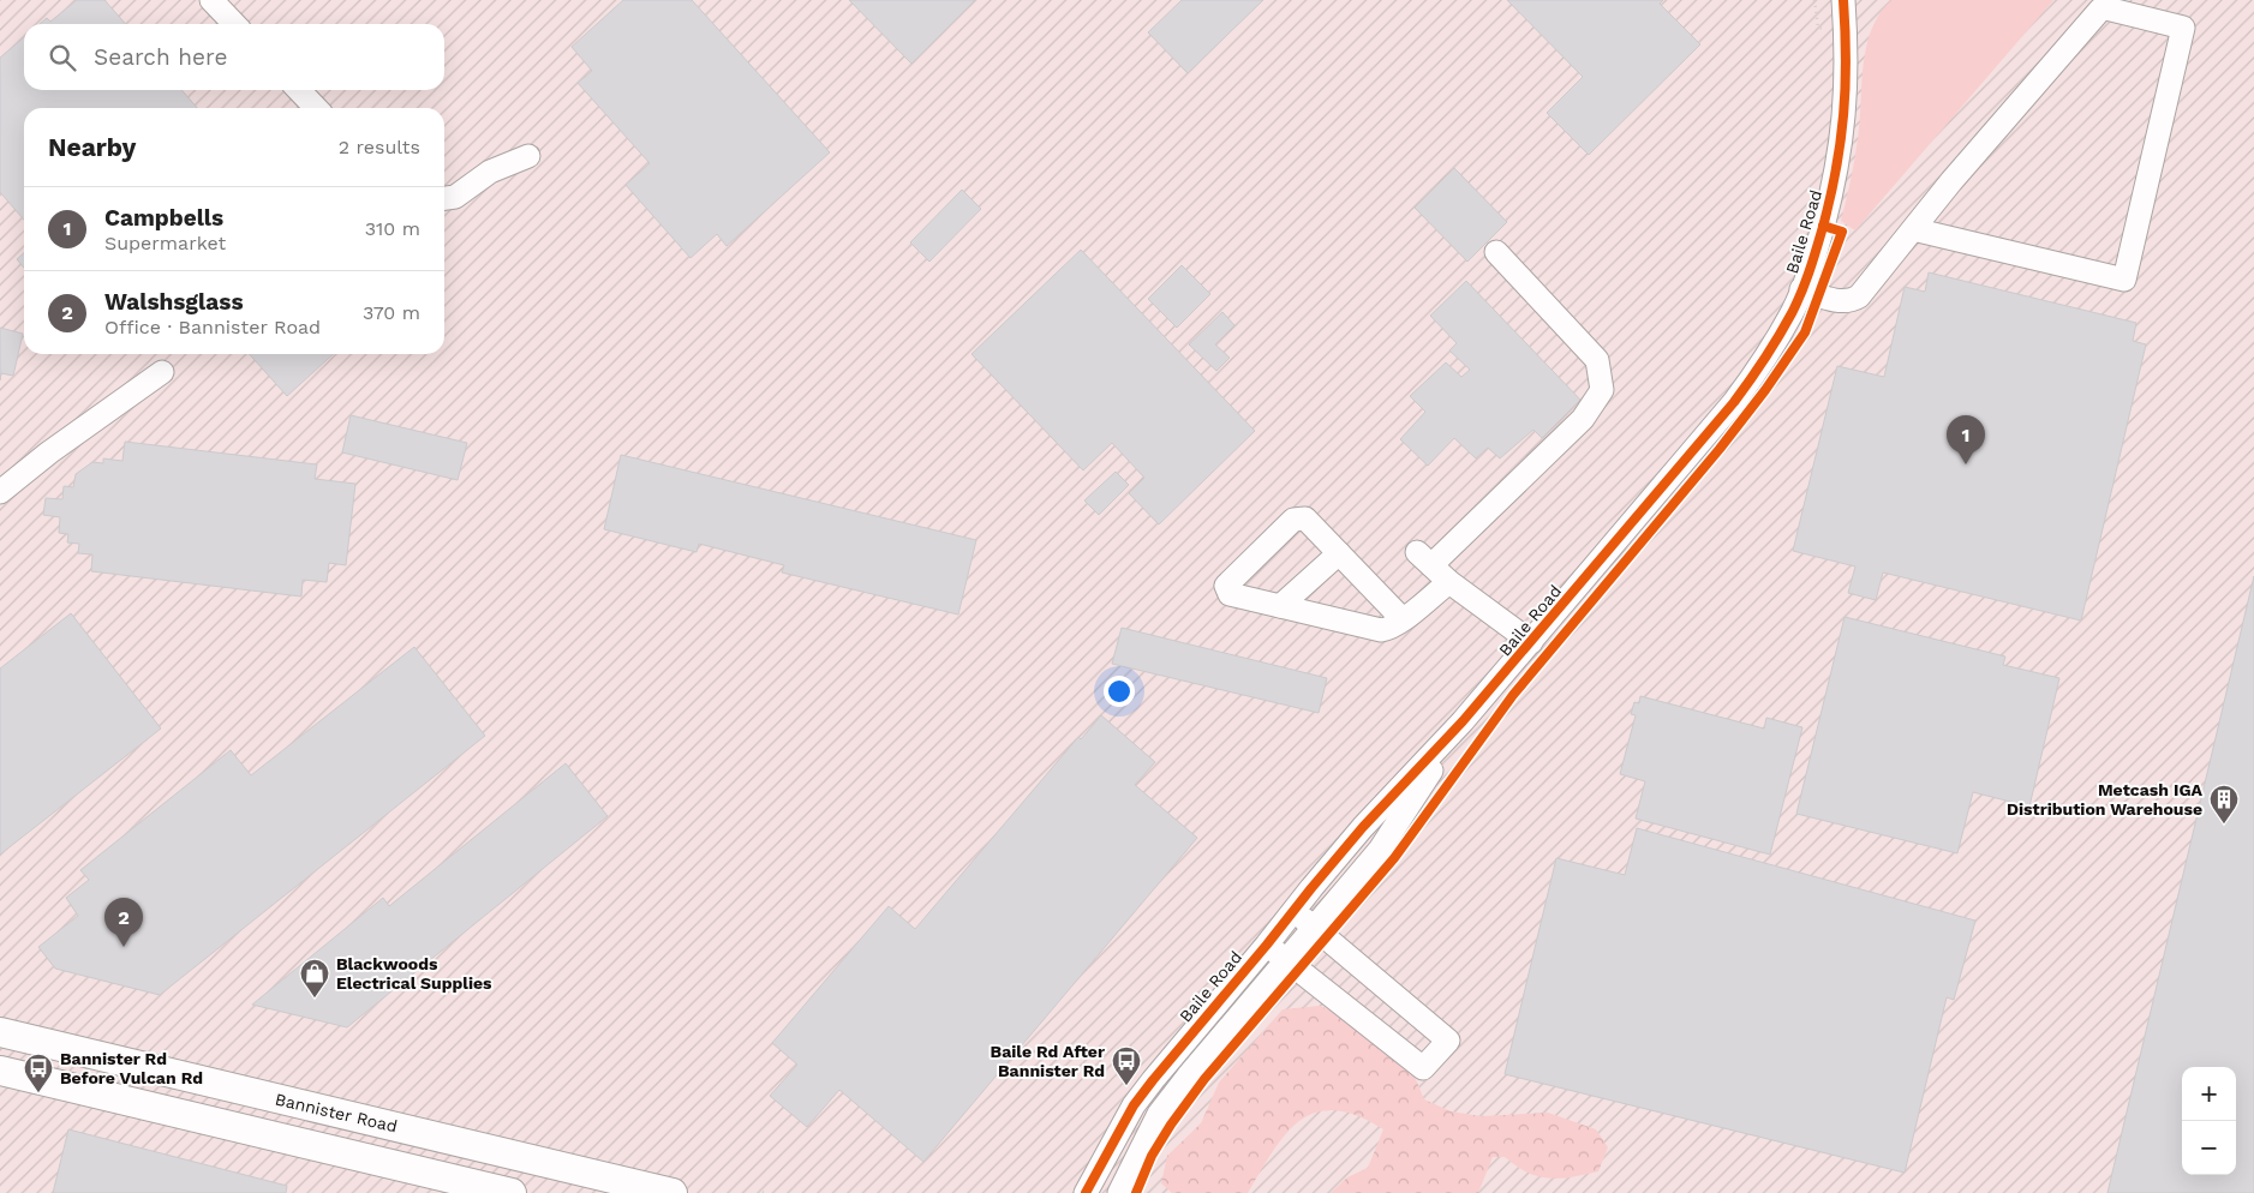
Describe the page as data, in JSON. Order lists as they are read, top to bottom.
{
  "streets": {
    "main road": ["Bannister Road"],
    "street": ["Baile Road"]
  },
  "places": {
    "building": ["Metcash IGA Distribution Warehouse"],
    "shop": ["Blackwoods Electrical Supplies"],
    "bus stop": ["Baile Rd After Bannister Rd", "Bannister Rd Before Vulcan Rd"]
  },
  "page": {
    "search": "Search here",
    "heading": ["Nearby", "2 results"],
    "list": [
      {
        "mark": "1",
        "name": "Campbells",
        "note": "Supermarket",
        "value": "310 m"
      },
      {
        "mark": "2",
        "name": "Walshsglass",
        "note": "Office · Bannister Road",
        "value": "370 m"
      }
    ],
    "pins": ["1", "2"],
    "map_buttons": ["+", "−"]
  }
}
